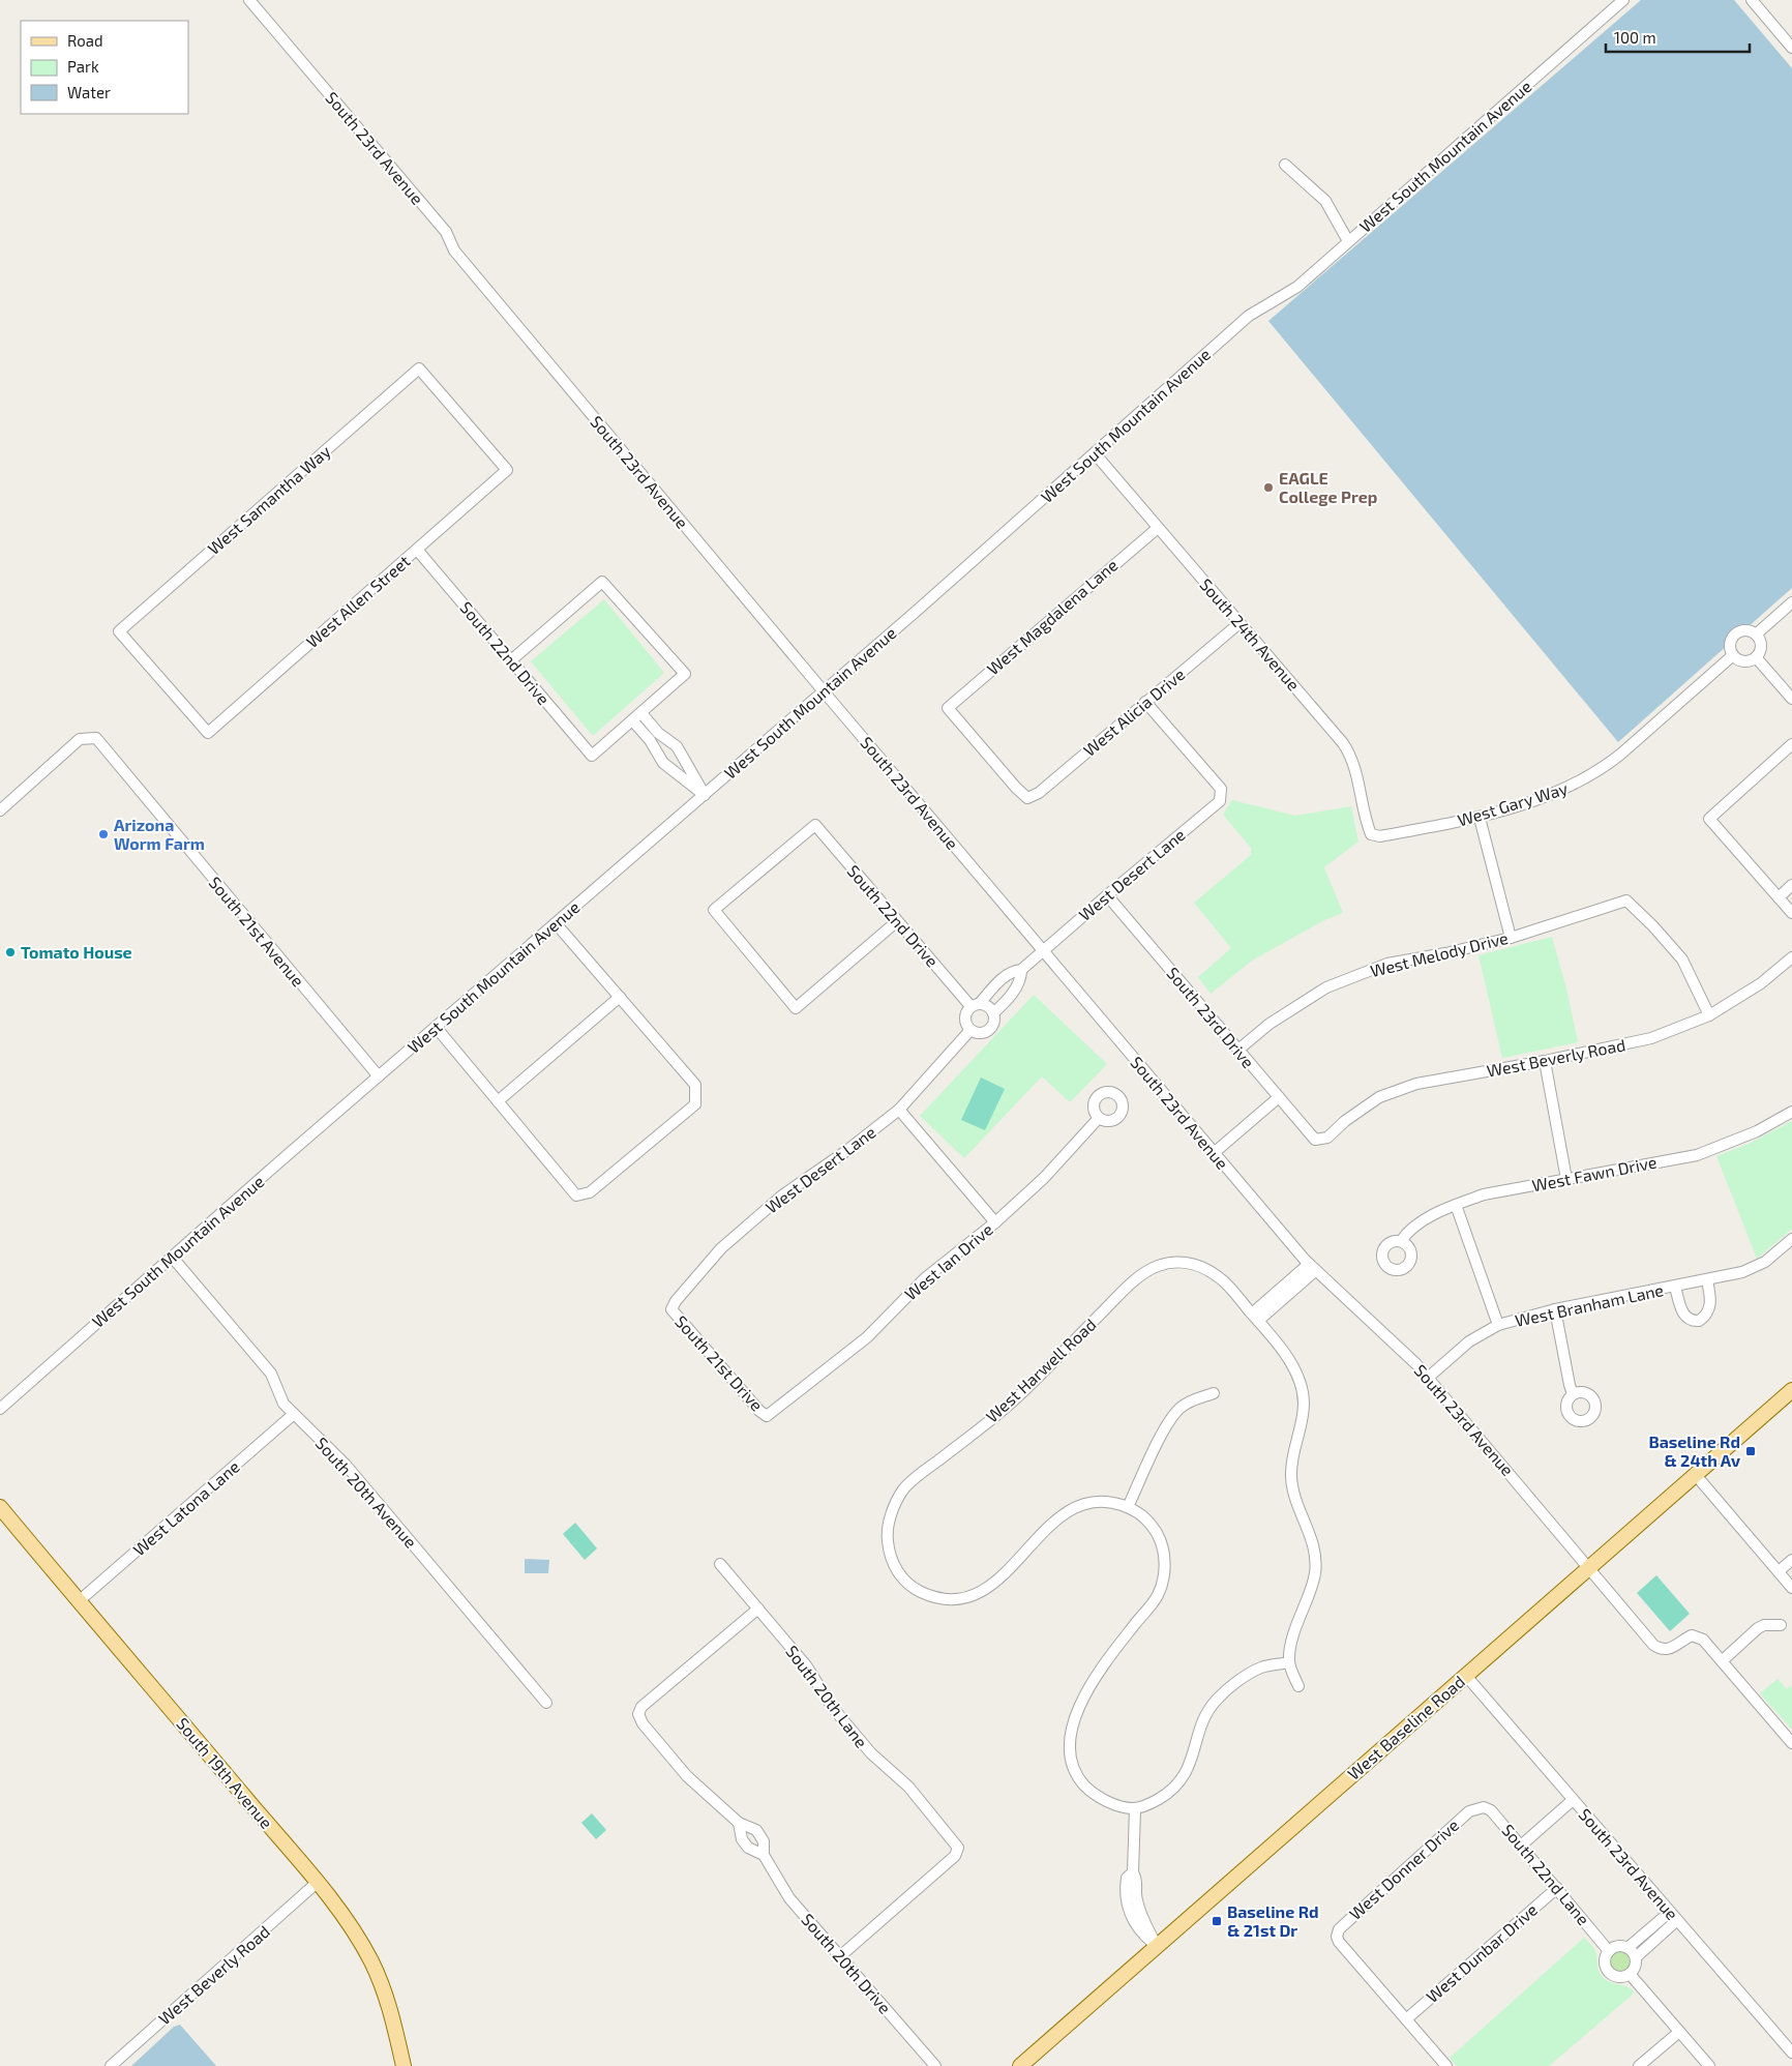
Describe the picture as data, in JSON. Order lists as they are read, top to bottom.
{
  "streets": {
    "main road": ["West Baseline Road", "South 19th Avenue"],
    "street": [
      "South 23rd Avenue",
      "West South Mountain Avenue",
      "West Samantha Way",
      "West Allen Street",
      "West Magdalena Lane",
      "South 24th Avenue",
      "South 22nd Drive",
      "West Alicia Drive",
      "West Gary Way",
      "West Desert Lane",
      "South 21st Avenue",
      "West Melody Drive",
      "South 23rd Drive",
      "West Beverly Road",
      "West Fawn Drive",
      "West Ian Drive",
      "West Branham Lane",
      "South 21st Drive",
      "West Harwell Road",
      "South 20th Avenue",
      "West Latona Lane",
      "South 20th Lane",
      "West Donner Drive",
      "South 22nd Lane",
      "West Dunbar Drive",
      "South 20th Drive"
    ]
  },
  "crossings": [
    ["South 23rd Avenue", "West South Mountain Avenue"],
    ["South 23rd Avenue", "West Desert Lane"],
    ["South 23rd Avenue", "West Branham Lane"],
    ["South 23rd Avenue", "West Baseline Road"],
    ["West South Mountain Avenue", "South 24th Avenue"],
    ["West South Mountain Avenue", "South 21st Avenue"],
    ["West South Mountain Avenue", "South 20th Avenue"],
    ["West Samantha Way", "West Allen Street"],
    ["West Allen Street", "South 22nd Drive"],
    ["West Magdalena Lane", "South 24th Avenue"],
    ["West Magdalena Lane", "West Alicia Drive"],
    ["South 24th Avenue", "West Alicia Drive"],
    ["South 24th Avenue", "West Gary Way"],
    ["South 22nd Drive", "West Desert Lane"],
    ["West Alicia Drive", "West Desert Lane"],
    ["West Desert Lane", "South 23rd Drive"],
    ["West Desert Lane", "South 21st Drive"],
    ["West Melody Drive", "South 23rd Drive"],
    ["West Melody Drive", "West Beverly Road"],
    ["South 23rd Drive", "West Beverly Road"],
    ["West Beverly Road", "South 19th Avenue"],
    ["West Ian Drive", "South 21st Drive"],
    ["South 20th Avenue", "West Latona Lane"],
    ["West Latona Lane", "South 19th Avenue"],
    ["South 20th Lane", "South 20th Drive"],
    ["West Donner Drive", "South 22nd Lane"],
    ["West Donner Drive", "West Dunbar Drive"],
    ["South 22nd Lane", "West Dunbar Drive"]
  ],
  "places": {
    "other": ["EAGLE College Prep", "Arizona Worm Farm", "Tomato House"],
    "transit": ["Baseline Rd & 24th Av", "Baseline Rd & 21st Dr"]
  },
  "legend": ["Road", "Park", "Water"],
  "scale_bar": "100 m"
}
